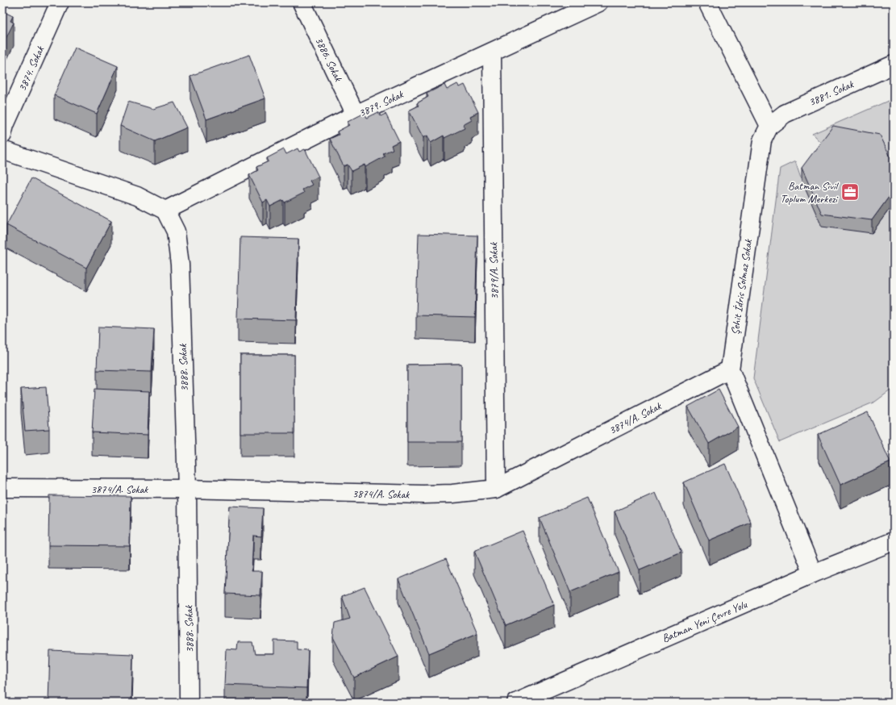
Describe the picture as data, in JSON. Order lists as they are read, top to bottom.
{
  "streets": {
    "street": [
      "3886. Sokak",
      "3874. Sokak",
      "3881. Sokak",
      "3879. Sokak",
      "3879/A. Sokak",
      "Şehit İdris Solmaz Sokak",
      "3888. Sokak",
      "3874/A. Sokak",
      "Batman Yeni Çevre Yolu"
    ]
  },
  "crossings": [
    ["3886. Sokak", "3879. Sokak"],
    ["3881. Sokak", "Şehit İdris Solmaz Sokak"],
    ["3879. Sokak", "3879/A. Sokak"],
    ["3879. Sokak", "3888. Sokak"],
    ["3879/A. Sokak", "3874/A. Sokak"],
    ["Şehit İdris Solmaz Sokak", "3874/A. Sokak"],
    ["3888. Sokak", "3874/A. Sokak"]
  ],
  "places": {
    "office": ["Batman Sivil Toplum Merkezi"]
  }
}
